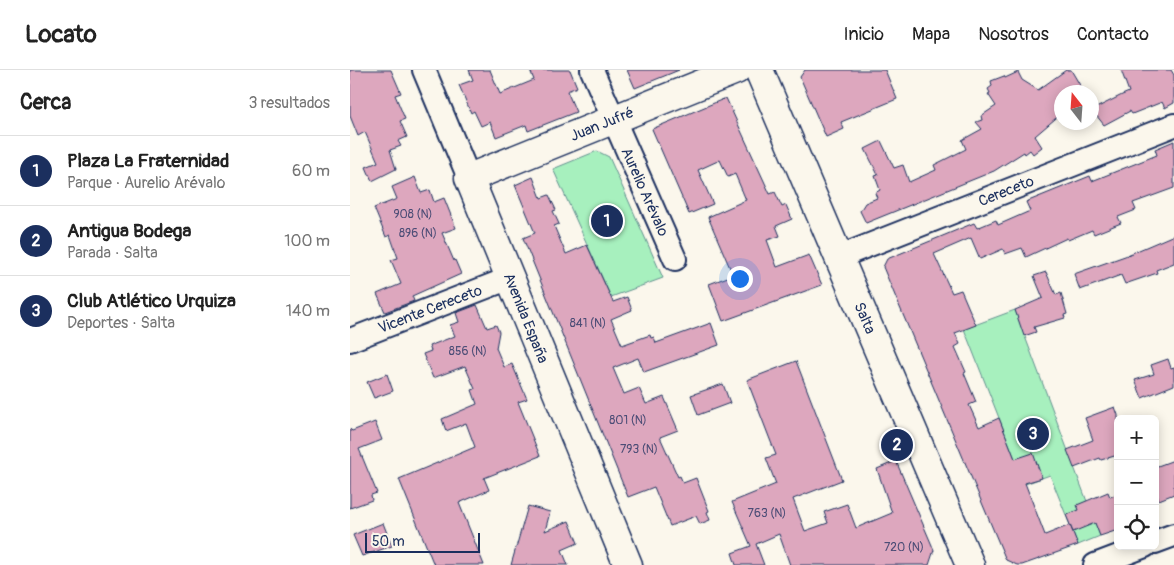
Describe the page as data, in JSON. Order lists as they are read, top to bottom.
{
  "streets": {
    "main road": ["Juan Jufré", "Avenida España", "Salta"],
    "street": ["Cereceto", "Aurelio Arévalo", "Vicente Cereceto"]
  },
  "crossings": [
    ["Juan Jufré", "Aurelio Arévalo"],
    ["Juan Jufré", "Avenida España"],
    ["Cereceto", "Salta"],
    ["Vicente Cereceto", "Avenida España"]
  ],
  "house_numbers": [
    "908 (N)",
    "896 (N)",
    "841 (N)",
    "856 (N)",
    "801 (N)",
    "793 (N)",
    "763 (N)",
    "720 (N)"
  ],
  "scale_bar": "50 m",
  "north": "top",
  "page": {
    "header": "Locato",
    "nav": [
      "Inicio",
      "Mapa",
      "Nosotros",
      "Contacto"
    ],
    "heading": ["Cerca", "3 resultados"],
    "list": [
      {
        "mark": "1",
        "name": "Plaza La Fraternidad",
        "note": "Parque · Aurelio Arévalo",
        "value": "60 m"
      },
      {
        "mark": "2",
        "name": "Antigua Bodega",
        "note": "Parada · Salta",
        "value": "100 m"
      },
      {
        "mark": "3",
        "name": "Club Atlético Urquiza",
        "note": "Deportes · Salta",
        "value": "140 m"
      }
    ],
    "pins": ["1", "3", "2"],
    "map_buttons": ["+", "−"],
    "scale": "50 m"
  }
}
